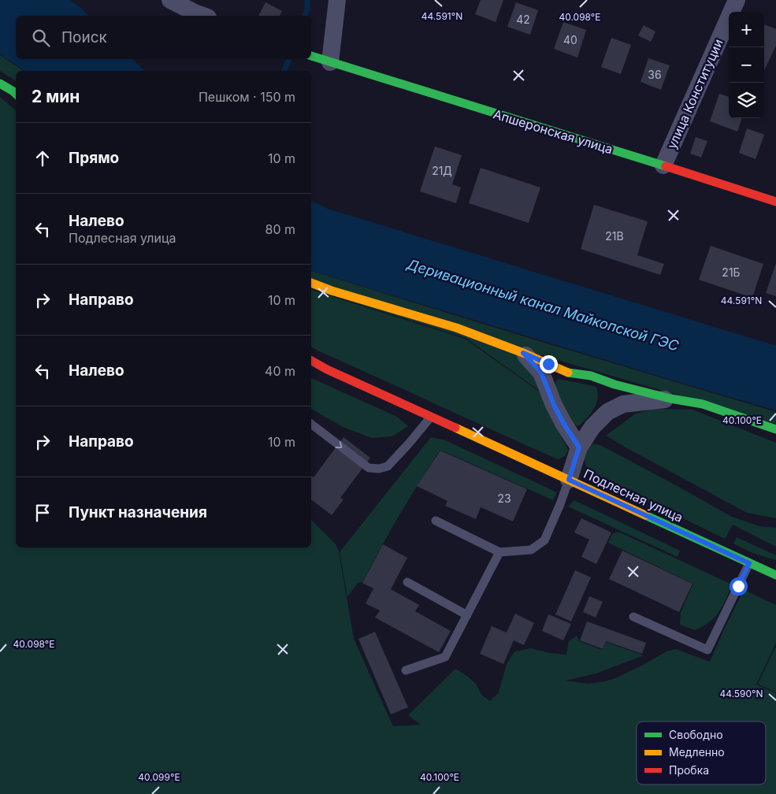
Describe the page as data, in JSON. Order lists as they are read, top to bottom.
{
  "streets": {
    "street": ["улица Конституции", "Апшеронская улица", "Подлесная улица"]
  },
  "crossings": [
    ["улица Конституции", "Апшеронская улица"]
  ],
  "water": ["Деривационный канал Майкопской ГЭС"],
  "house_numbers": [
    "42",
    "40",
    "36",
    "21Д",
    "21В",
    "21Б",
    "23"
  ],
  "legend": ["Свободно", "Медленно", "Пробка"],
  "page": {
    "map_buttons": ["+", "−"],
    "search": "Поиск",
    "heading": ["2 мин", "Пешком · 150 m"],
    "list": [
      ["Прямо", "10 m"],
      ["Налево", "Подлесная улица", "80 m"],
      ["Направо", "10 m"],
      ["Налево", "40 m"],
      ["Направо", "10 m"],
      "Пункт назначения"
    ]
  },
  "coordinates": [
    "44.591°N",
    "40.098°E",
    "40.100°E",
    "44.590°N",
    "40.099°E"
  ]
}
